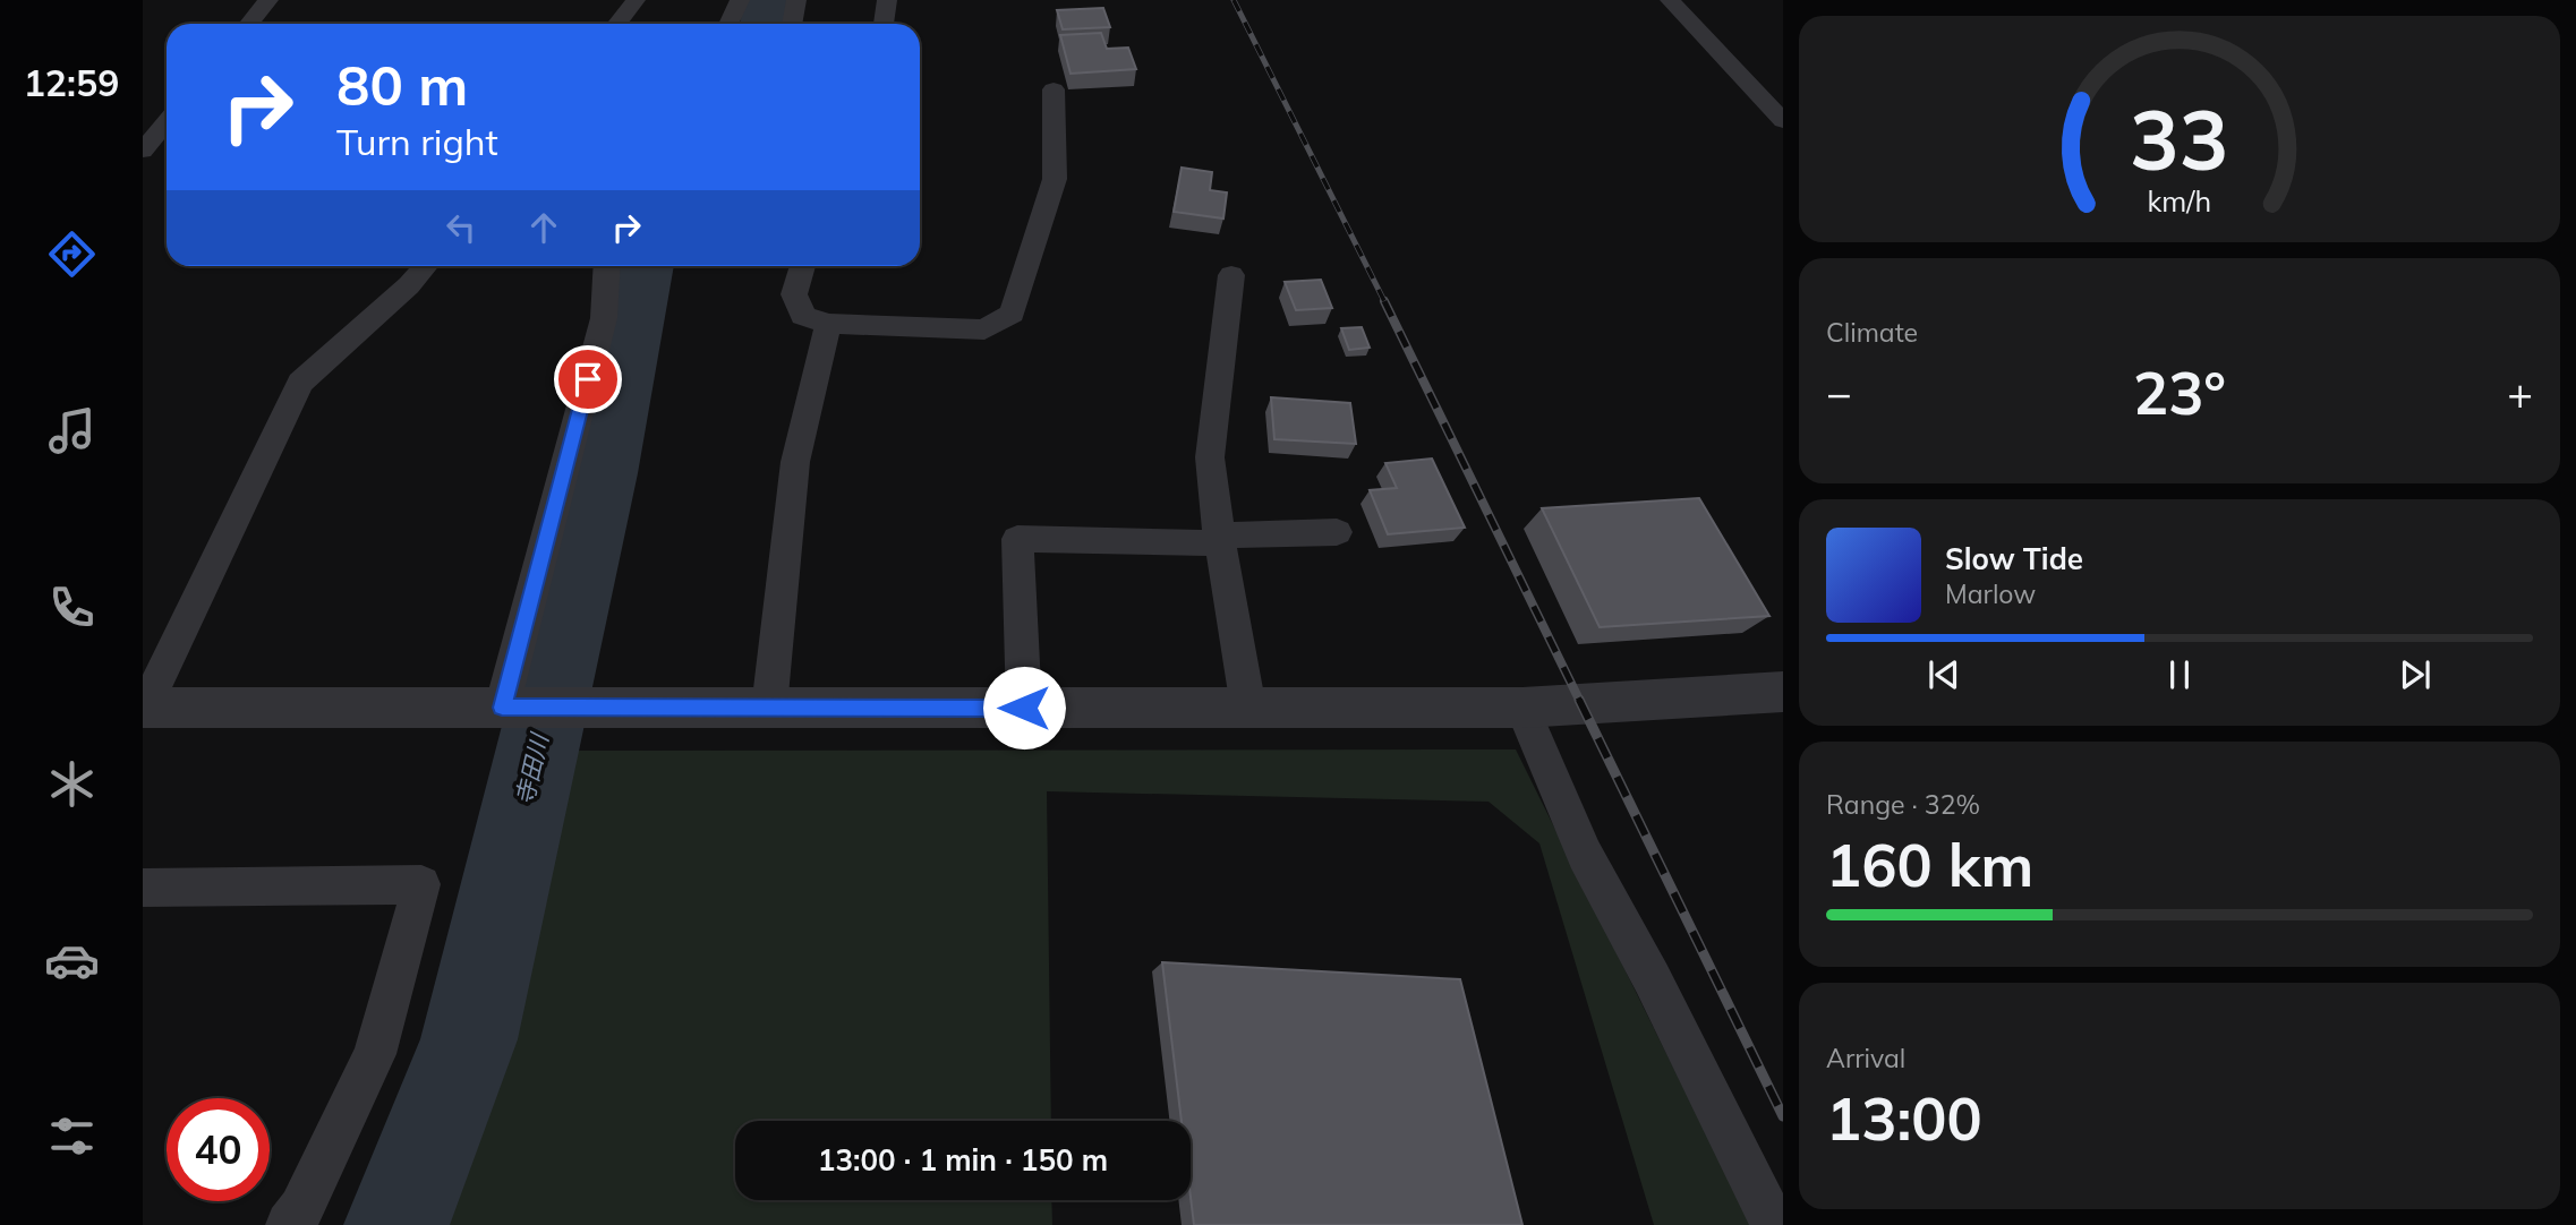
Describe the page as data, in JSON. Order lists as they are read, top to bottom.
{
  "water": ["寺田川"],
  "page": {
    "tabs": "12:59",
    "turn": ["80 m", "Turn right"],
    "tile": [
      "Climate",
      ["Range · 32%", "160 km"],
      ["Arrival", "13:00"]
    ],
    "heat": ["−", "23°", "+"],
    "song": ["Slow Tide", "Marlow"],
    "limit": "40",
    "trip": "13:00 · 1 min · 150 m",
    "gauge": ["33", "km/h"]
  }
}
